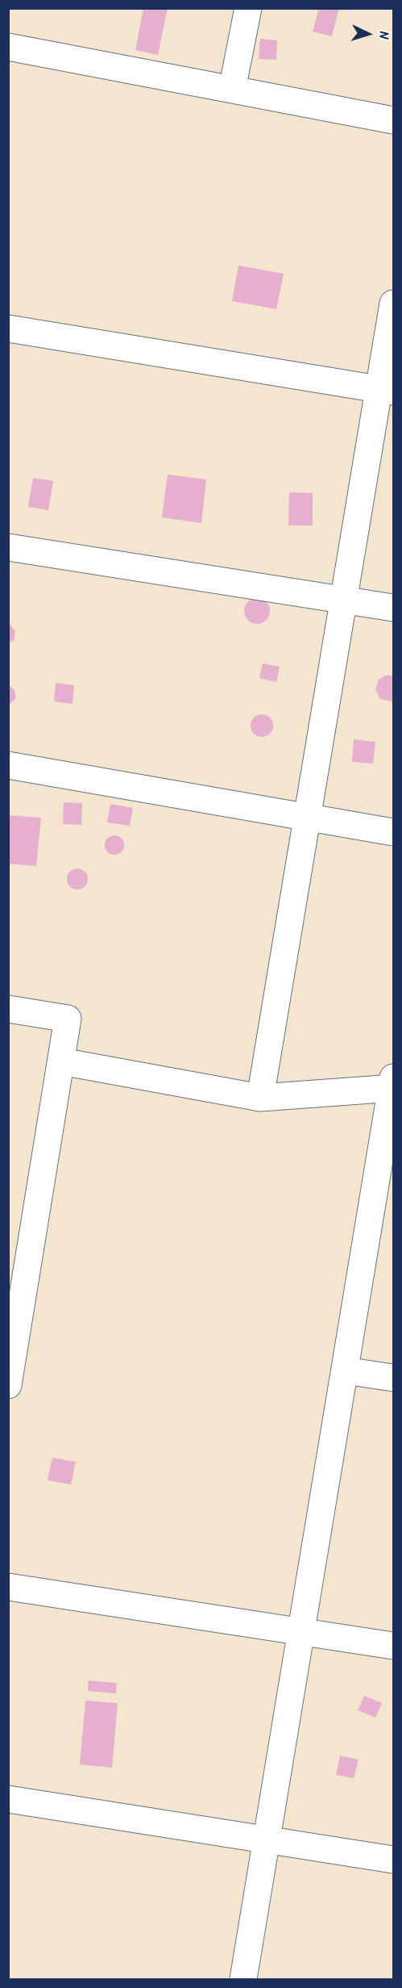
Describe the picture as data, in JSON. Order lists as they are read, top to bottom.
{
  "north": "right"
}
